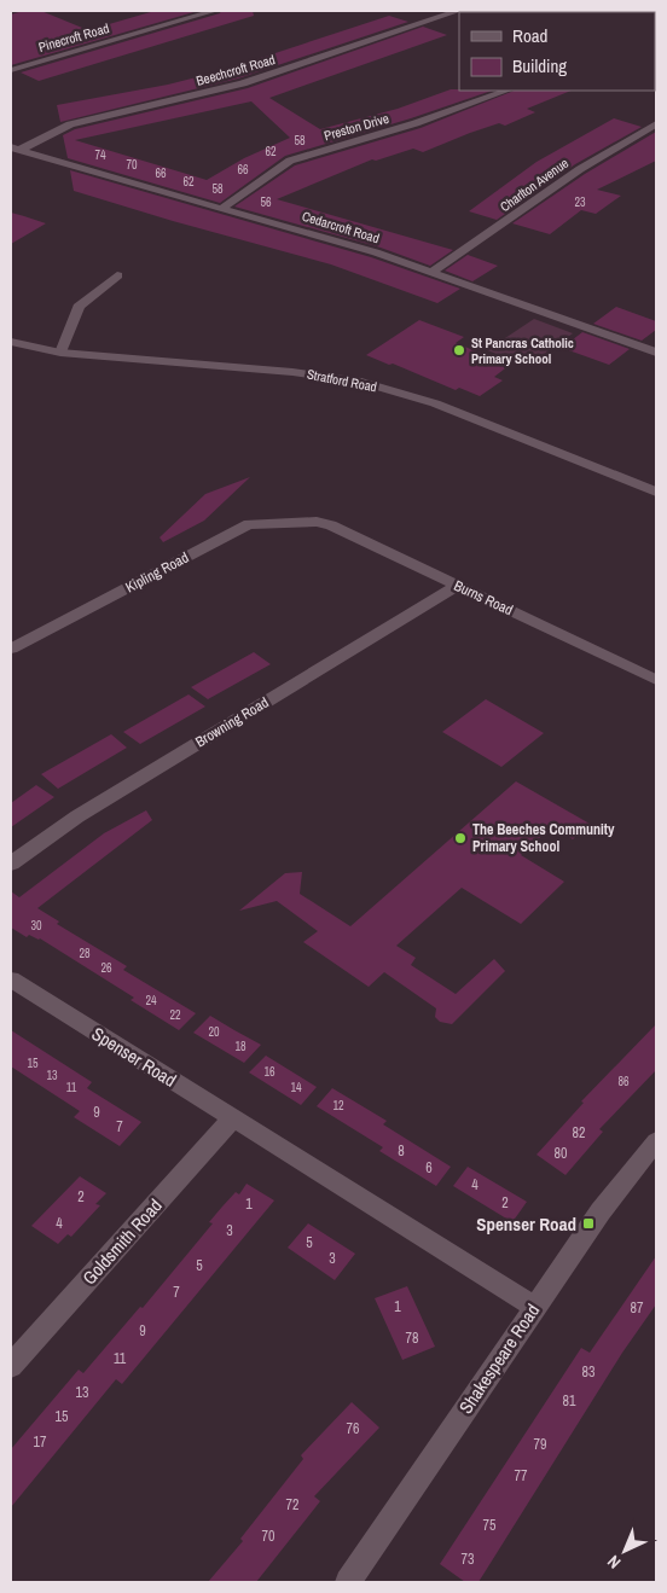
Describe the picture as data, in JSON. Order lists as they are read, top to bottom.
{
  "streets": {
    "street": [
      "Pinecroft Road",
      "Beechcroft Road",
      "Preston Drive",
      "Charlton Avenue",
      "Cedarcroft Road",
      "Stratford Road",
      "Kipling Road",
      "Burns Road",
      "Browning Road",
      "Spenser Road",
      "Goldsmith Road",
      "Shakespeare Road"
    ]
  },
  "crossings": [
    ["Beechcroft Road", "Cedarcroft Road"],
    ["Preston Drive", "Cedarcroft Road"],
    ["Charlton Avenue", "Cedarcroft Road"],
    ["Kipling Road", "Burns Road"],
    ["Burns Road", "Browning Road"],
    ["Spenser Road", "Goldsmith Road"],
    ["Spenser Road", "Shakespeare Road"]
  ],
  "places": {
    "other": ["St Pancras Catholic Primary School", "The Beeches Community Primary School"],
    "transit": ["Spenser Road"]
  },
  "house_numbers": [
    "58",
    "62",
    "74",
    "70",
    "66",
    "66",
    "62",
    "58",
    "56",
    "23",
    "30",
    "28",
    "26",
    "24",
    "22",
    "20",
    "18",
    "15",
    "16",
    "13",
    "86",
    "11",
    "14",
    "12",
    "9",
    "7",
    "82",
    "8",
    "80",
    "6",
    "4",
    "2",
    "2",
    "1",
    "4",
    "3",
    "5",
    "3",
    "5",
    "7",
    "1",
    "87",
    "9",
    "78",
    "11",
    "83",
    "13",
    "81",
    "15",
    "76",
    "17",
    "79",
    "77",
    "72",
    "75",
    "70",
    "73"
  ],
  "legend": ["Road", "Building"],
  "north": "bottom left"
}
